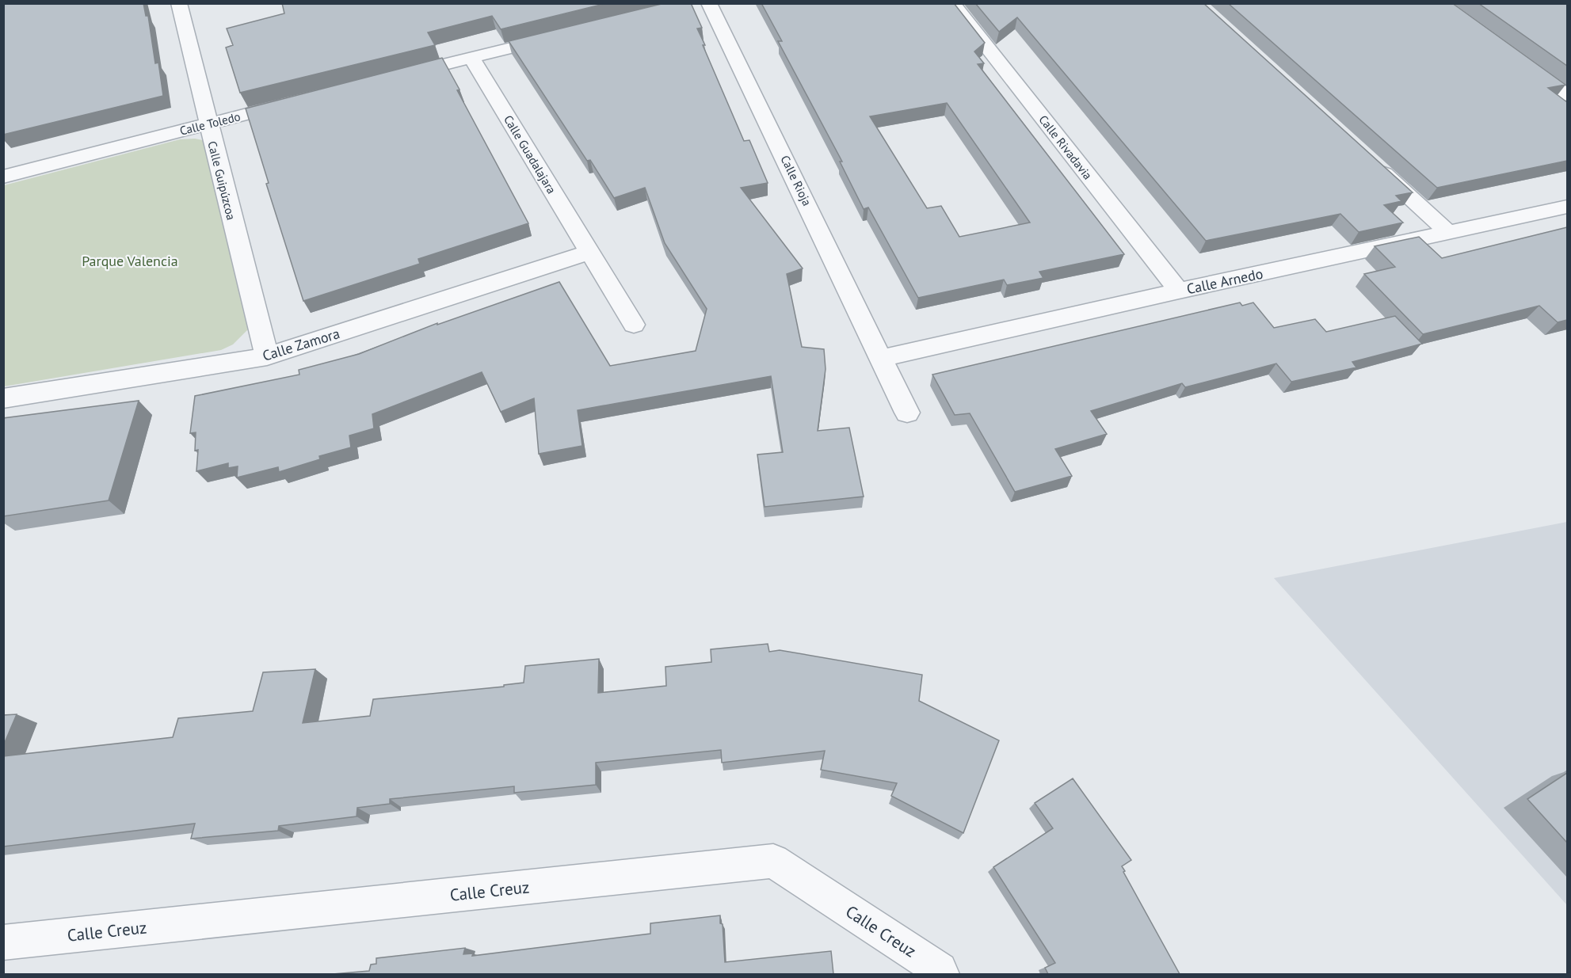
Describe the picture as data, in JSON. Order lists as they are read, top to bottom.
{
  "streets": {
    "street": [
      "Calle Toledo",
      "Calle Rivadavia",
      "Calle Guadalajara",
      "Calle Guipúzcoa",
      "Calle Rioja",
      "Calle Arnedo",
      "Calle Zamora",
      "Calle Creuz"
    ]
  },
  "crossings": [
    ["Calle Toledo", "Calle Guipúzcoa"],
    ["Calle Rivadavia", "Calle Arnedo"],
    ["Calle Guadalajara", "Calle Zamora"],
    ["Calle Guipúzcoa", "Calle Zamora"],
    ["Calle Rioja", "Calle Arnedo"]
  ],
  "parks": ["Parque Valencia"]
}
